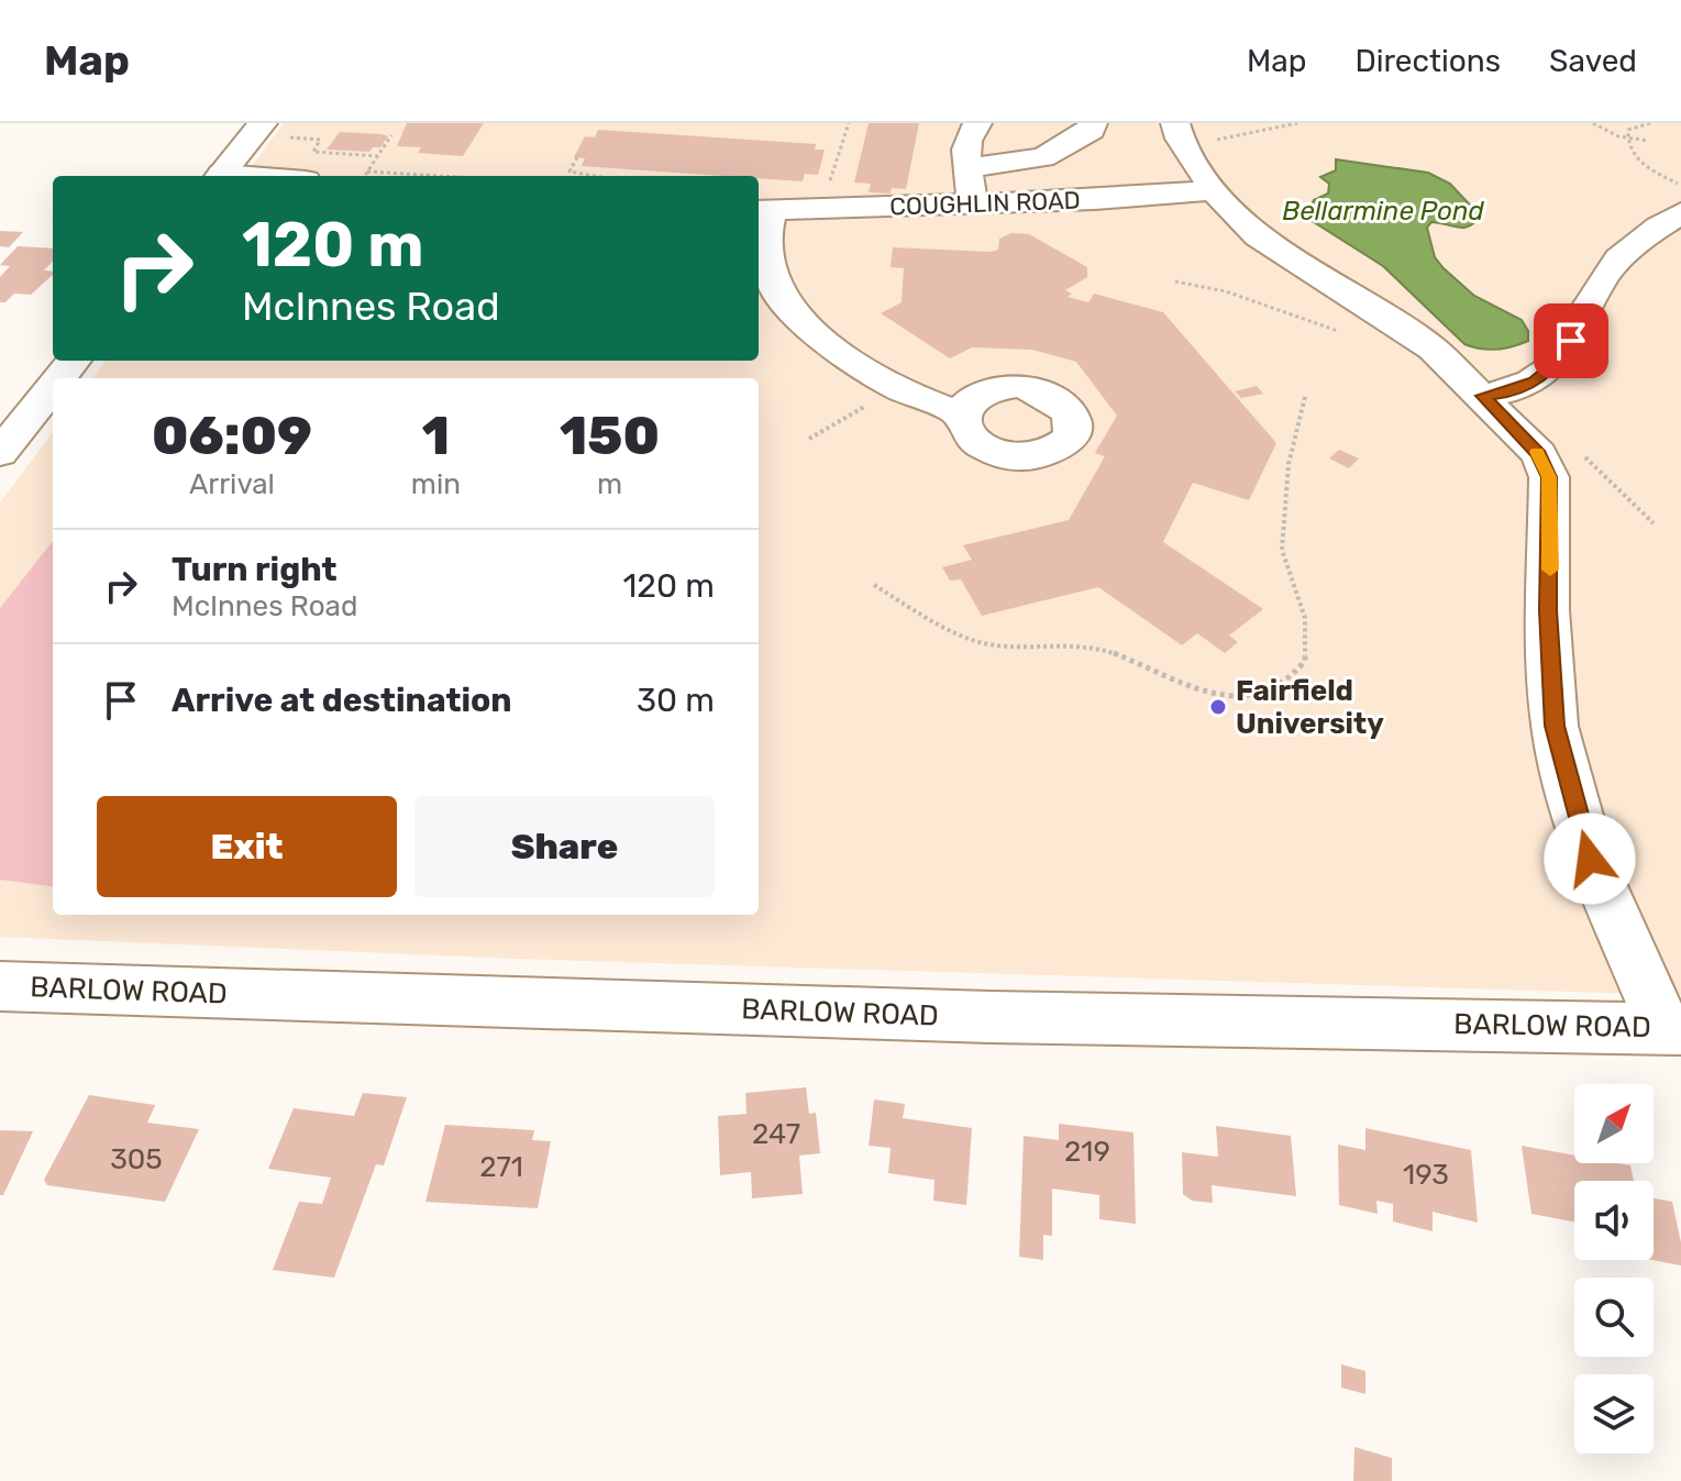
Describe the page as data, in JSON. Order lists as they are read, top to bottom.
{
  "streets": {
    "street": ["COUGHLIN ROAD", "BARLOW ROAD"]
  },
  "water": ["Bellarmine Pond"],
  "places": ["Fairfield University"],
  "house_numbers": [
    "247",
    "219",
    "305",
    "271",
    "193"
  ],
  "north": "top right",
  "page": {
    "header": "Map",
    "nav": ["Map", "Directions", "Saved"],
    "turn": ["120 m", "McInnes Road"],
    "eta": [
      "06:09",
      "Arrival",
      "1",
      "min",
      "150",
      "m"
    ],
    "list": [
      {
        "name": "Turn right",
        "note": "McInnes Road",
        "value": "120 m"
      },
      {
        "name": "Arrive at destination",
        "value": "30 m"
      }
    ],
    "buttons": ["Exit", "Share"]
  }
}
